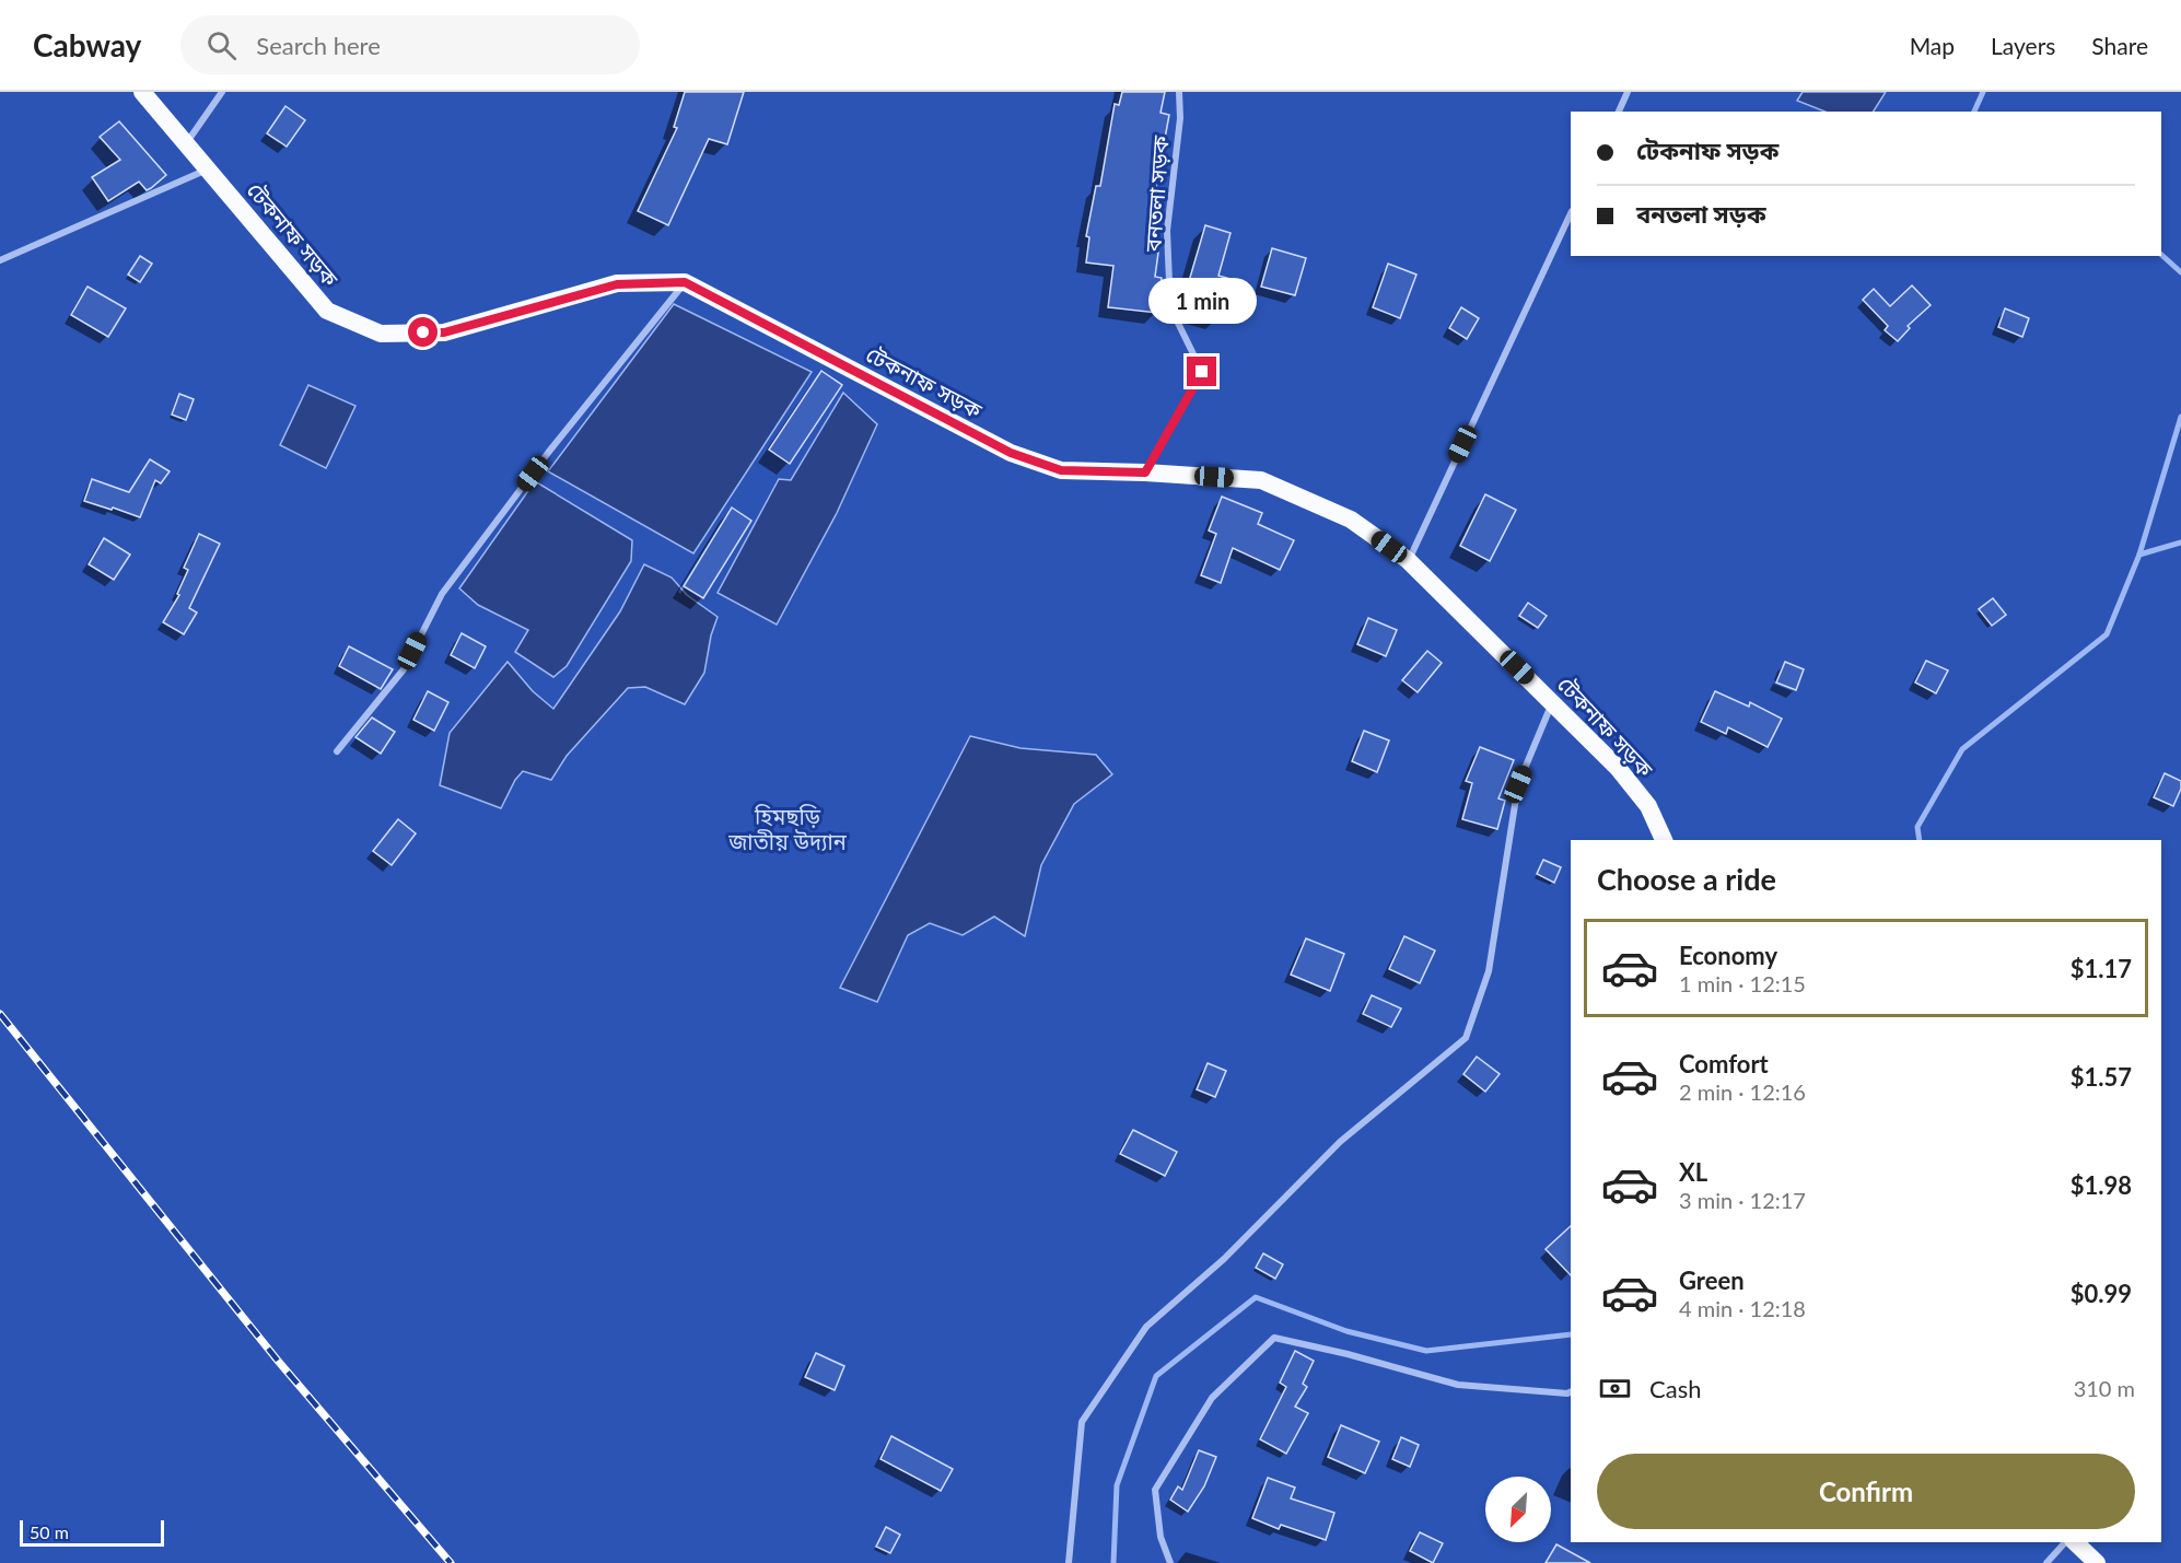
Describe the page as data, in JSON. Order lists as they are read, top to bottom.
{
  "streets": {
    "highway": ["টেকনাফ সড়ক"],
    "street": ["বনতলা সড়ক"]
  },
  "crossings": [
    ["বনতলা সড়ক", "টেকনাফ সড়ক"]
  ],
  "parks": ["হিমছড়ি জাতীয় উদ্যান"],
  "scale_bar": "50 m",
  "north": "bottom left",
  "page": {
    "header": "Cabway",
    "search": "Search here",
    "nav": ["Map", "Layers", "Share"],
    "banner": ["টেকনাফ সড়ক", "বনতলা সড়ক"],
    "bubble": "1 min",
    "heading": "Choose a ride",
    "list": [
      {
        "name": "Economy",
        "note": "1 min · 12:15",
        "value": "$1.17"
      },
      {
        "name": "Comfort",
        "note": "2 min · 12:16",
        "value": "$1.57"
      },
      {
        "name": "XL",
        "note": "3 min · 12:17",
        "value": "$1.98"
      },
      {
        "name": "Green",
        "note": "4 min · 12:18",
        "value": "$0.99"
      }
    ],
    "pay": ["Cash", "310 m"],
    "buttons": "Confirm",
    "scale": "50 m"
  }
}
